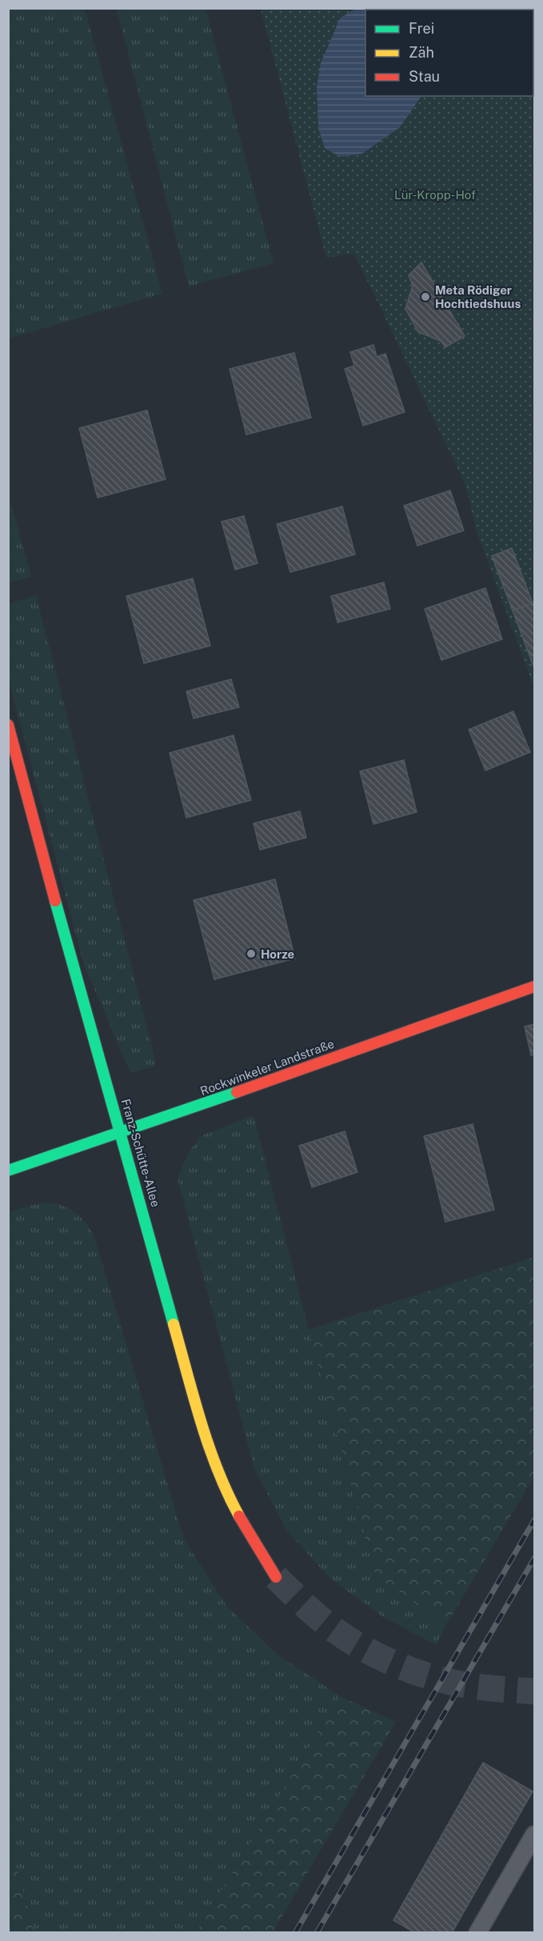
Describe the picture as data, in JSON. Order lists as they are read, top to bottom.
{
  "streets": {
    "main road": ["Rockwinkeler Landstraße", "Franz-Schütte-Allee"]
  },
  "crossings": [
    ["Rockwinkeler Landstraße", "Franz-Schütte-Allee"]
  ],
  "parks": ["Lür-Kropp-Hof"],
  "places": ["Meta Rödiger Hochtiedshuus", "Horze"],
  "legend": ["Frei", "Zäh", "Stau"]
}
